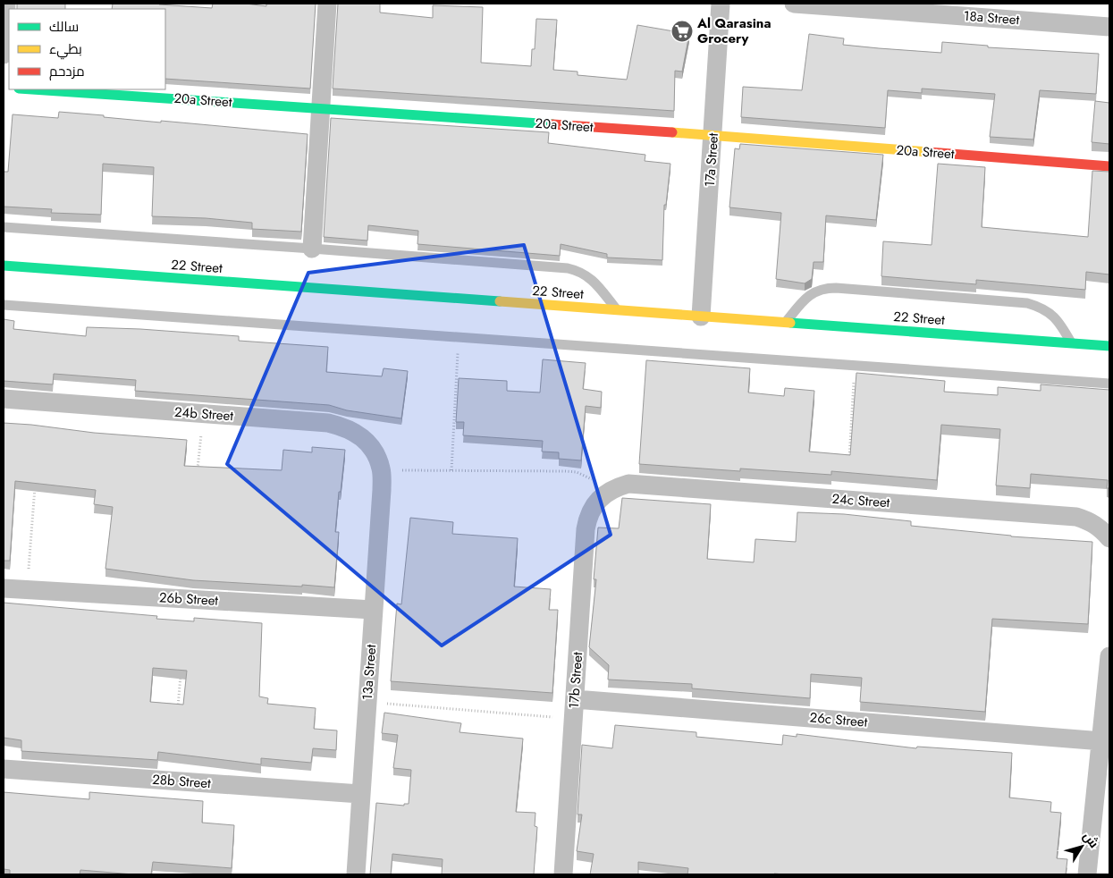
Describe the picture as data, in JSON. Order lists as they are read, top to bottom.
{
  "streets": {
    "street": [
      "18a Street",
      "20a Street",
      "17a Street",
      "22 Street",
      "24b Street",
      "24c Street",
      "26b Street",
      "13a Street",
      "17b Street",
      "26c Street",
      "28b Street"
    ]
  },
  "crossings": [
    ["20a Street", "17a Street"],
    ["17a Street", "22 Street"],
    ["24b Street", "13a Street"],
    ["24c Street", "17b Street"],
    ["26b Street", "13a Street"],
    ["13a Street", "28b Street"],
    ["17b Street", "26c Street"]
  ],
  "places": {
    "supermarket": ["Al Qarasina Grocery"]
  },
  "legend": ["سالك", "بطيء", "مزدحم"],
  "north": "top right"
}
